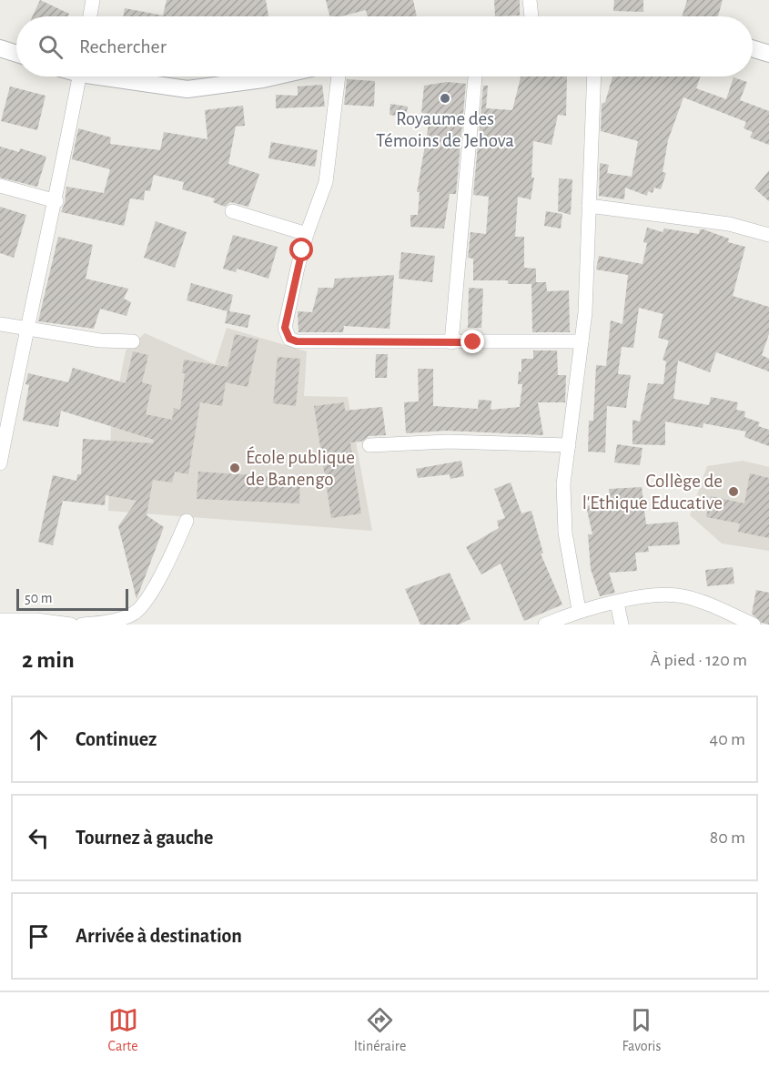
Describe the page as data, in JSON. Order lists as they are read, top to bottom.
{
  "places": ["Royaume des Témoins de Jehova", "École publique de Banengo", "Collège de l'Ethique Educative"],
  "scale_bar": "50 m",
  "page": {
    "search": "Rechercher",
    "scale": "50 m",
    "heading": ["2 min", "À pied · 120 m"],
    "list": [
      ["Continuez", "40 m"],
      ["Tournez à gauche", "80 m"],
      "Arrivée à destination"
    ],
    "nav": ["Carte", "Itinéraire", "Favoris"]
  }
}
